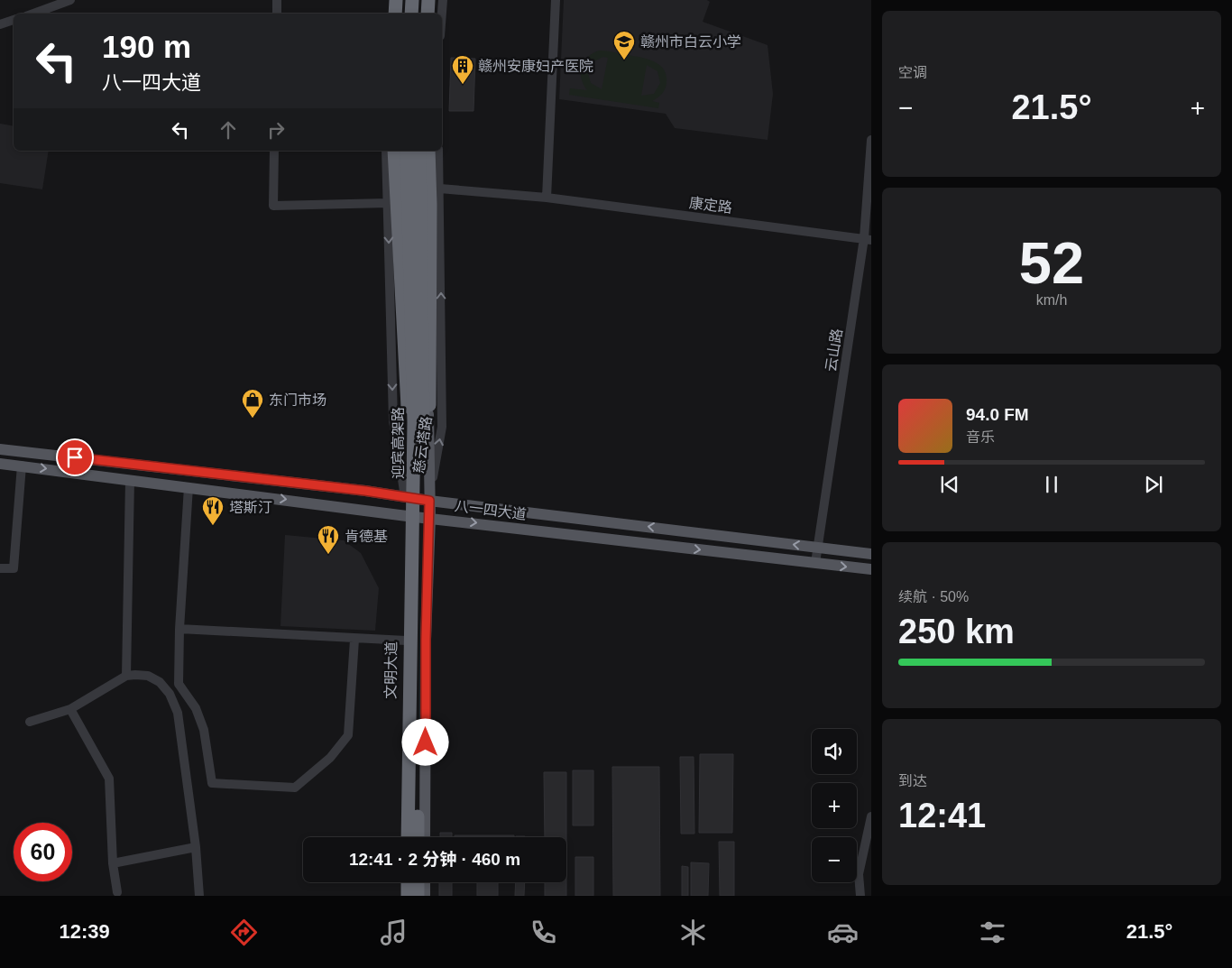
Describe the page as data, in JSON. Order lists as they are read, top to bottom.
{
  "streets": {
    "highway": ["迎宾高架路"],
    "main road": ["慈云塔路", "八一四大道", "文明大道"],
    "street": ["康定路", "云山路"]
  },
  "crossings": [
    ["康定路", "云山路"],
    ["康定路", "慈云塔路"],
    ["云山路", "八一四大道"],
    ["慈云塔路", "八一四大道"],
    ["慈云塔路", "文明大道"],
    ["八一四大道", "文明大道"]
  ],
  "places": {
    "school or university": ["赣州市白云小学"],
    "building": ["赣州安康妇产医院"],
    "shop": ["东门市场"],
    "restaurant": ["塔斯汀", "肯德基"]
  },
  "page": {
    "tile": [
      "空调",
      ["52", "km/h"],
      ["续航 · 50%", "250 km"],
      ["到达", "12:41"]
    ],
    "turn": ["190 m", "八一四大道"],
    "heat": ["−", "21.5°", "+"],
    "song": ["94.0 FM", "音乐"],
    "map_buttons": ["+", "−"],
    "limit": "60",
    "trip": "12:41 · 2 分钟 · 460 m",
    "tabs": ["12:39", "21.5°"]
  }
}
